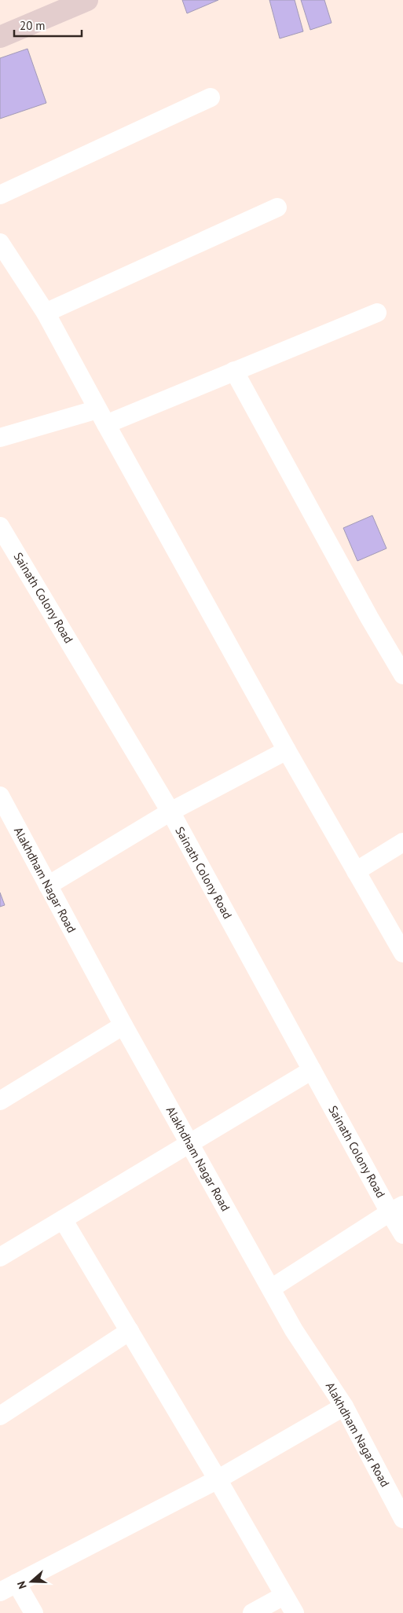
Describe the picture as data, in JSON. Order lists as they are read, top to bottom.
{
  "streets": {
    "street": ["Sainath Colony Road", "Alakhdham Nagar Road"]
  },
  "scale_bar": "20 m",
  "north": "left"
}
